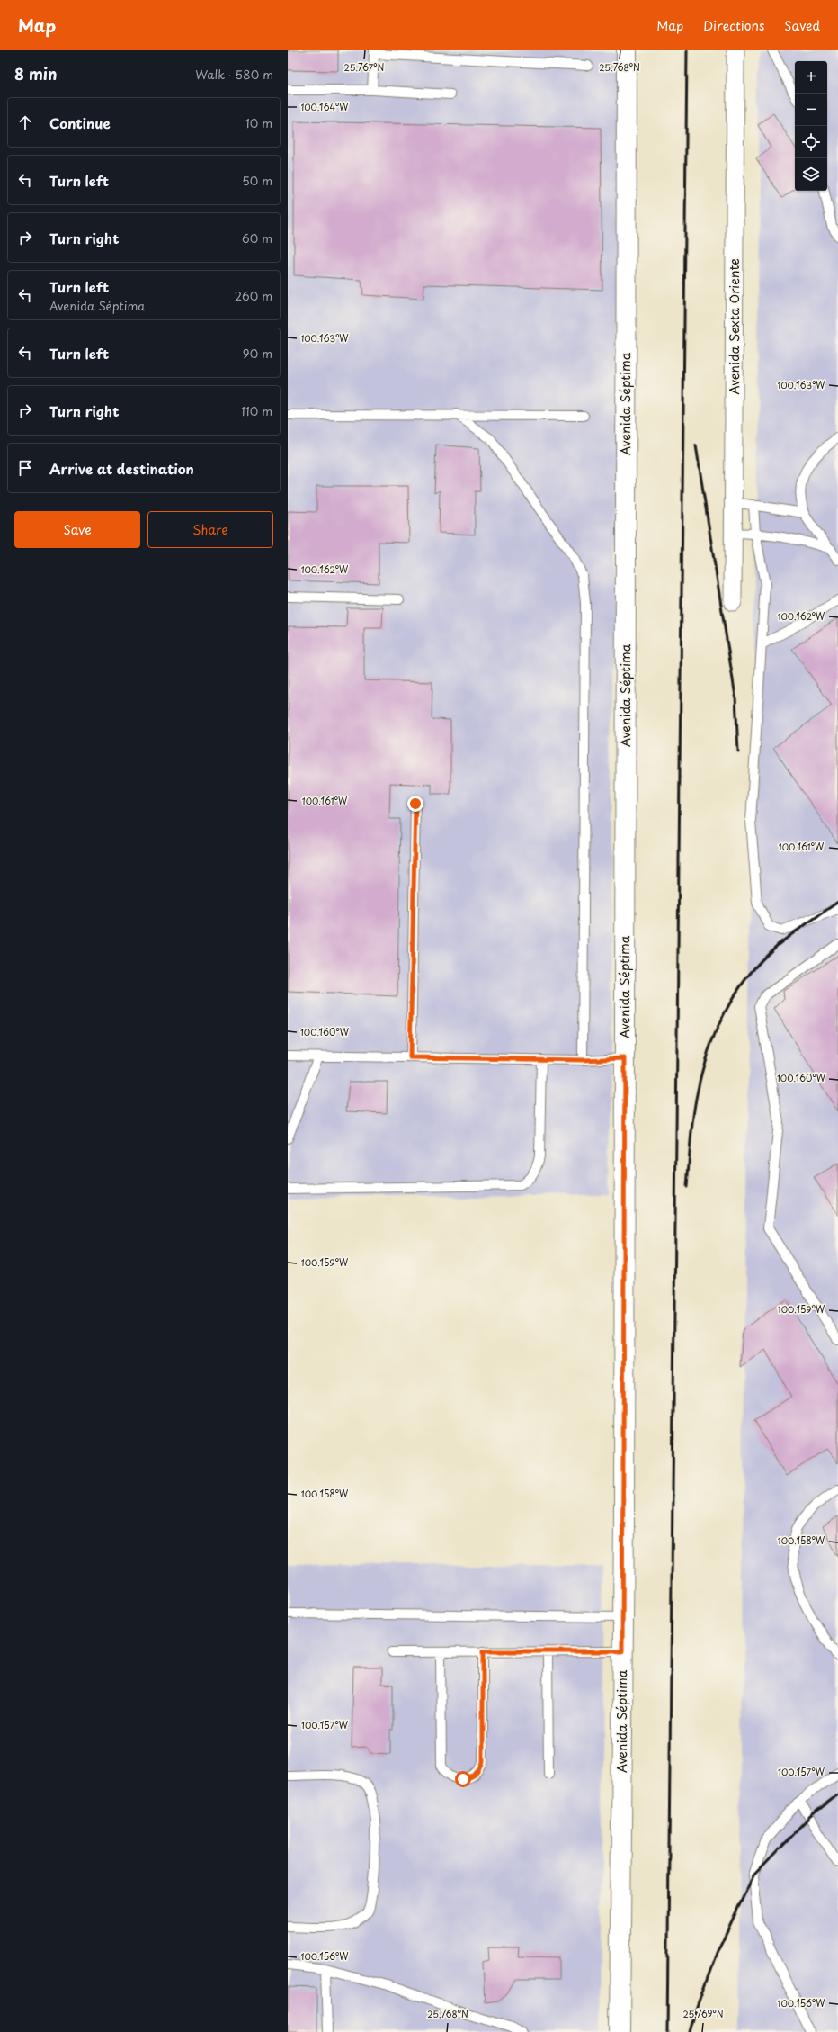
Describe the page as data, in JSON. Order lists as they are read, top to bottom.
{
  "streets": {
    "street": ["Avenida Sexta Oriente", "Avenida Séptima"]
  },
  "page": {
    "header": "Map",
    "nav": ["Map", "Directions", "Saved"],
    "heading": ["8 min", "Walk · 580 m"],
    "map_buttons": ["+", "−"],
    "list": [
      ["Continue", "10 m"],
      ["Turn left", "50 m"],
      ["Turn right", "60 m"],
      ["Turn left", "Avenida Séptima", "260 m"],
      ["Turn left", "90 m"],
      ["Turn right", "110 m"],
      "Arrive at destination"
    ],
    "buttons": ["Save", "Share"]
  },
  "coordinates": [
    "25.767°N",
    "25.768°N",
    "100.164°W",
    "100.163°W",
    "100.162°W",
    "100.161°W",
    "100.160°W",
    "100.159°W",
    "100.158°W",
    "100.157°W",
    "100.156°W",
    "25.769°N"
  ]
}
